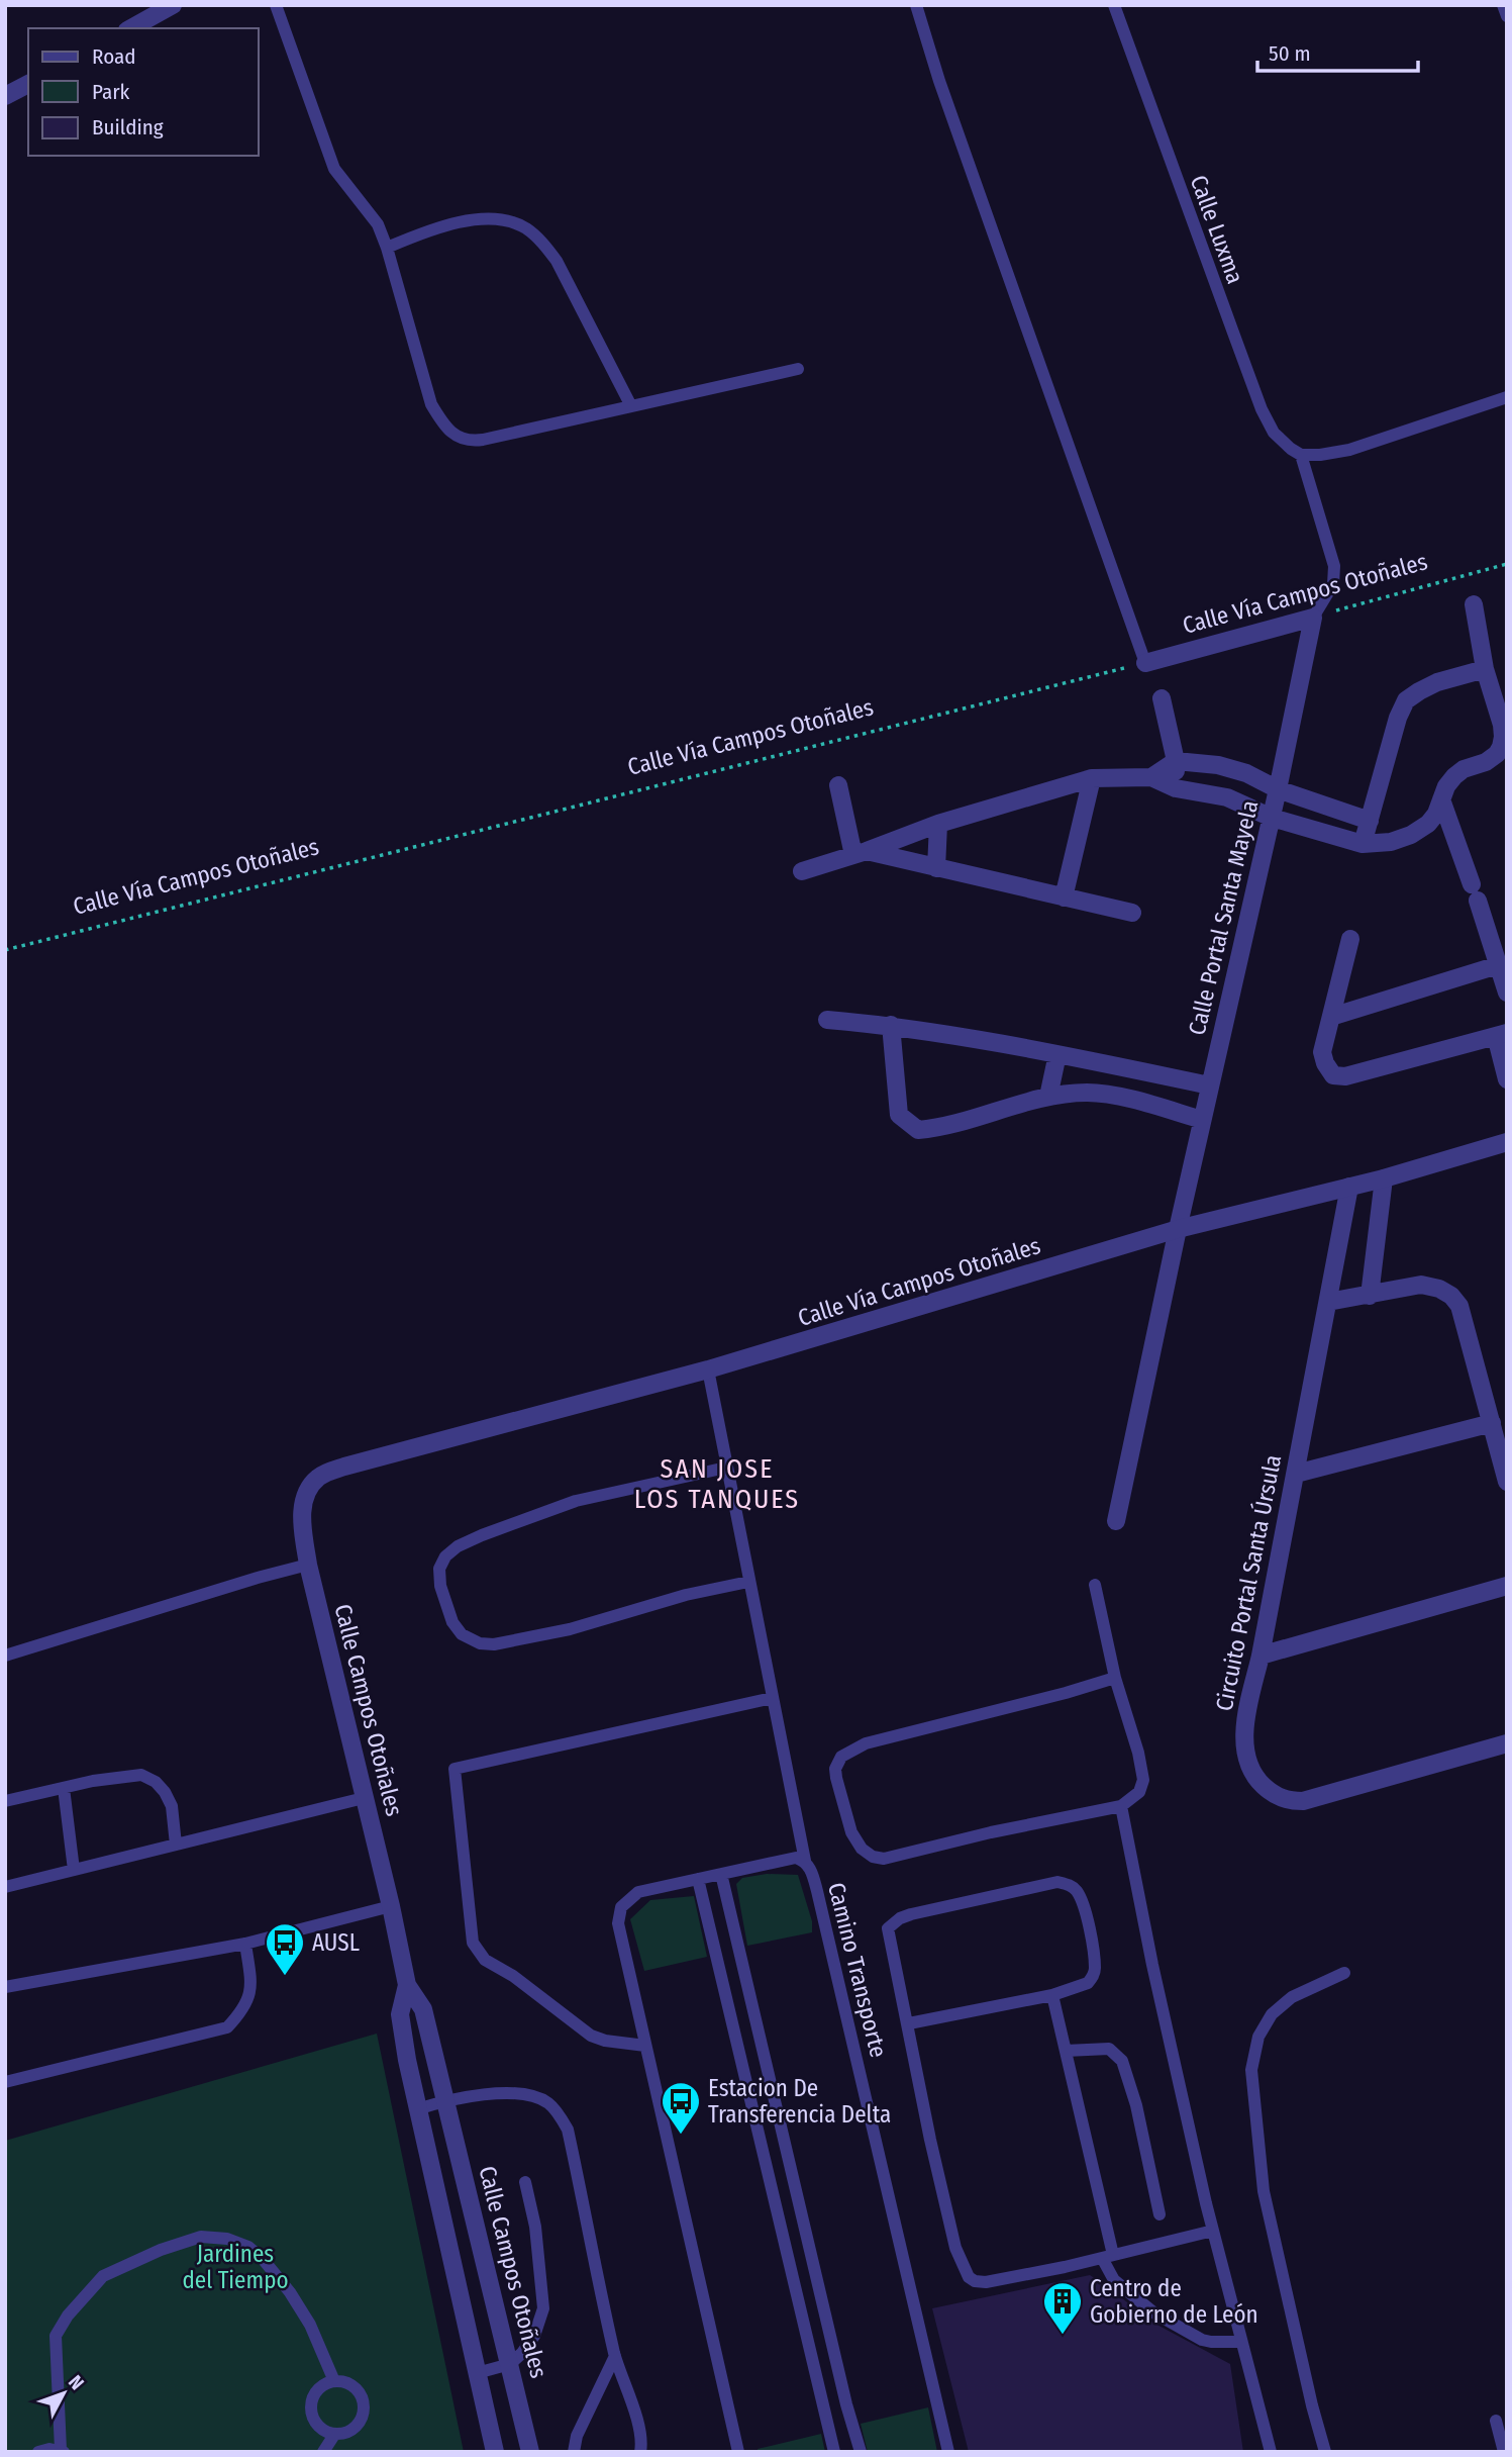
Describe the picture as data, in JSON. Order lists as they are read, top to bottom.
{
  "streets": {
    "street": [
      "Calle Vía Campos Otoñales",
      "Calle Portal Santa Mayela",
      "Circuito Portal Santa Úrsula",
      "Calle Campos Otoñales"
    ],
    "lane": ["Calle Luxma", "Camino Transporte"]
  },
  "crossings": [
    ["Calle Vía Campos Otoñales", "Calle Portal Santa Mayela"],
    ["Calle Vía Campos Otoñales", "Circuito Portal Santa Úrsula"],
    ["Calle Vía Campos Otoñales", "Calle Campos Otoñales"]
  ],
  "districts": ["SAN JOSE LOS TANQUES"],
  "parks": ["Jardines del Tiempo"],
  "places": {
    "bus stop": ["AUSL", "Estacion De Transferencia Delta"],
    "building": ["Centro de Gobierno de León"]
  },
  "legend": ["Road", "Park", "Building"],
  "scale_bar": "50 m",
  "north": "top right"
}
